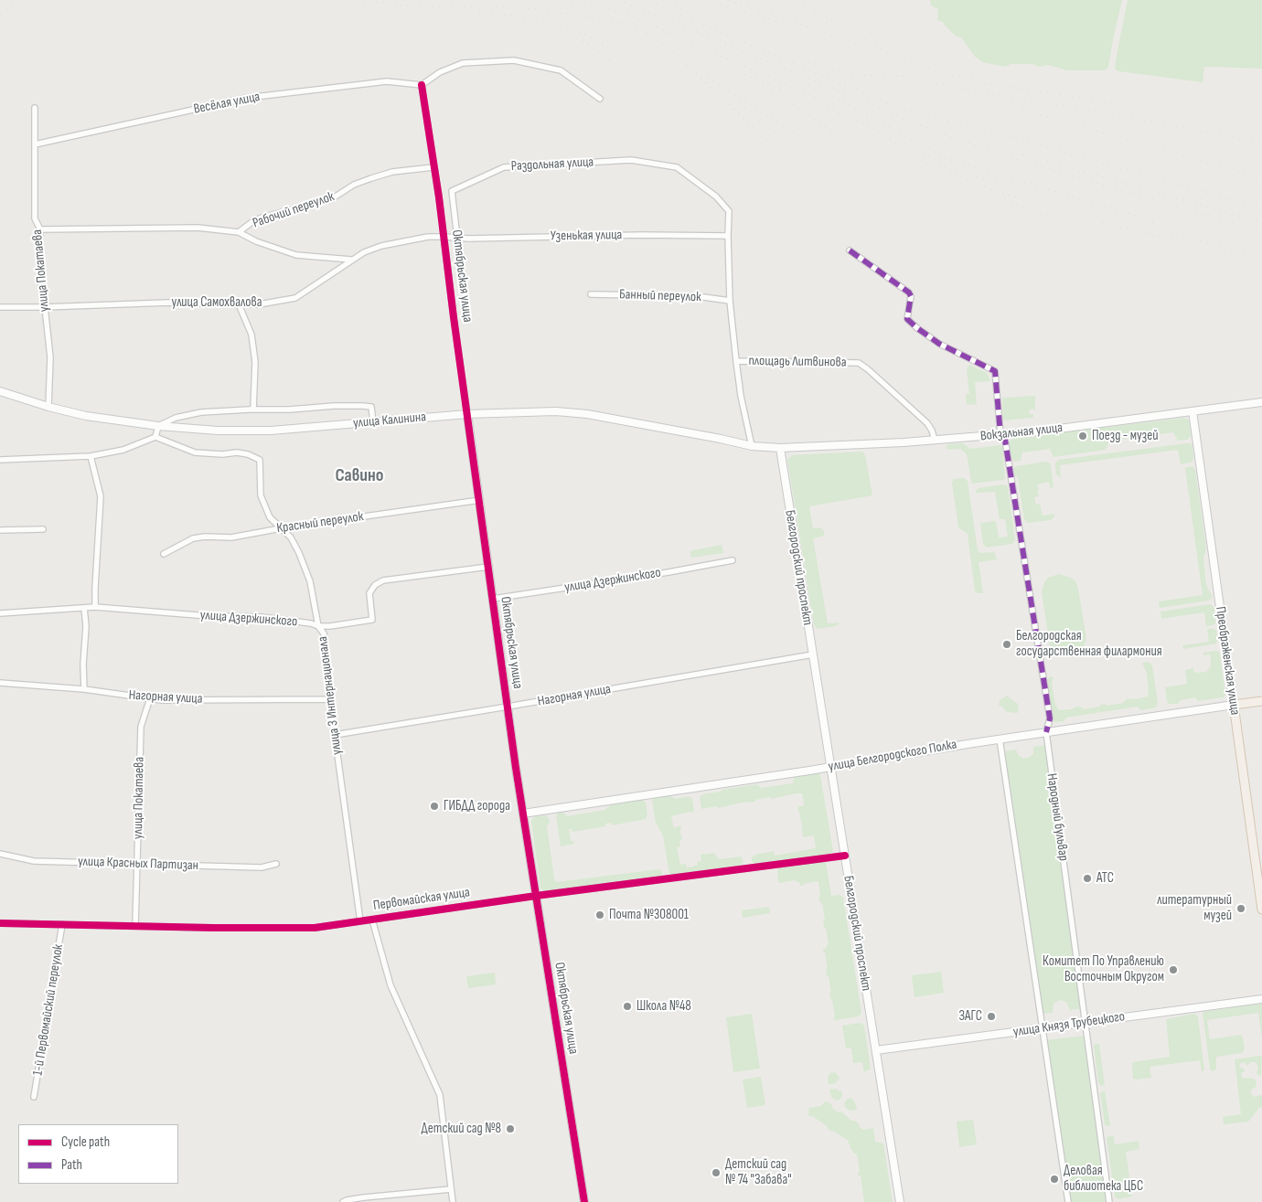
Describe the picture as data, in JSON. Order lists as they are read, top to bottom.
{
  "streets": {
    "main road": [
      "Октябрьская улица",
      "улица Калинина",
      "Вокзальная улица",
      "Белгородский проспект",
      "Преображенская улица",
      "улица Белгородского Полка",
      "улица Князя Трубецкого"
    ],
    "street": [
      "Весёлая улица",
      "Раздольная улица",
      "Рабочий переулок",
      "Узенькая улица",
      "улица Покатаева",
      "Банный переулок",
      "улица Самохвалова",
      "площадь Литвинова",
      "Красный переулок",
      "улица Дзержинского",
      "улица 3 Интернационала",
      "Нагорная улица",
      "Народный бульвар",
      "улица Красных Партизан",
      "Первомайская улица",
      "1-й Первомайский переулок"
    ]
  },
  "crossings": [
    ["Весёлая улица", "улица Покатаева"],
    ["Весёлая улица", "Октябрьская улица"],
    ["Раздольная улица", "Узенькая улица"],
    ["Рабочий переулок", "улица Покатаева"],
    ["Рабочий переулок", "Октябрьская улица"],
    ["Узенькая улица", "Октябрьская улица"],
    ["Узенькая улица", "улица Самохвалова"],
    ["улица Покатаева", "улица Самохвалова"],
    ["улица Покатаева", "улица Калинина"],
    ["улица Покатаева", "Нагорная улица"],
    ["улица Покатаева", "улица Красных Партизан"],
    ["улица Покатаева", "Первомайская улица"],
    ["Октябрьская улица", "улица Самохвалова"],
    ["Октябрьская улица", "улица Калинина"],
    ["Октябрьская улица", "Красный переулок"],
    ["Октябрьская улица", "улица Дзержинского"],
    ["Октябрьская улица", "Нагорная улица"],
    ["Октябрьская улица", "улица Белгородского Полка"],
    ["Октябрьская улица", "Первомайская улица"],
    ["площадь Литвинова", "Вокзальная улица"],
    ["улица Калинина", "Вокзальная улица"],
    ["улица Калинина", "Белгородский проспект"],
    ["Вокзальная улица", "Белгородский проспект"],
    ["Вокзальная улица", "Преображенская улица"],
    ["Вокзальная улица", "Народный бульвар"],
    ["Красный переулок", "улица 3 Интернационала"],
    ["Белгородский проспект", "Нагорная улица"],
    ["Белгородский проспект", "улица Белгородского Полка"],
    ["Белгородский проспект", "Первомайская улица"],
    ["Белгородский проспект", "улица Князя Трубецкого"],
    ["улица Дзержинского", "улица 3 Интернационала"],
    ["Преображенская улица", "улица Белгородского Полка"],
    ["улица 3 Интернационала", "Нагорная улица"],
    ["улица 3 Интернационала", "Первомайская улица"],
    ["улица Белгородского Полка", "Народный бульвар"],
    ["Народный бульвар", "улица Князя Трубецкого"],
    ["Первомайская улица", "1-й Первомайский переулок"]
  ],
  "districts": ["Савино"],
  "places": [
    "Поезд - музей",
    "Белгородская государственная филармония",
    "ГИБДД города",
    "АТС",
    "литературный музей",
    "Почта №308001",
    "Комитет По Управлению Восточным Округом",
    "Школа №48",
    "ЗАГС",
    "Детский сад №8",
    "Детский сад № 74 \"Забава\"",
    "Деловая библиотека ЦБС"
  ],
  "legend": ["Cycle path", "Path"]
}
